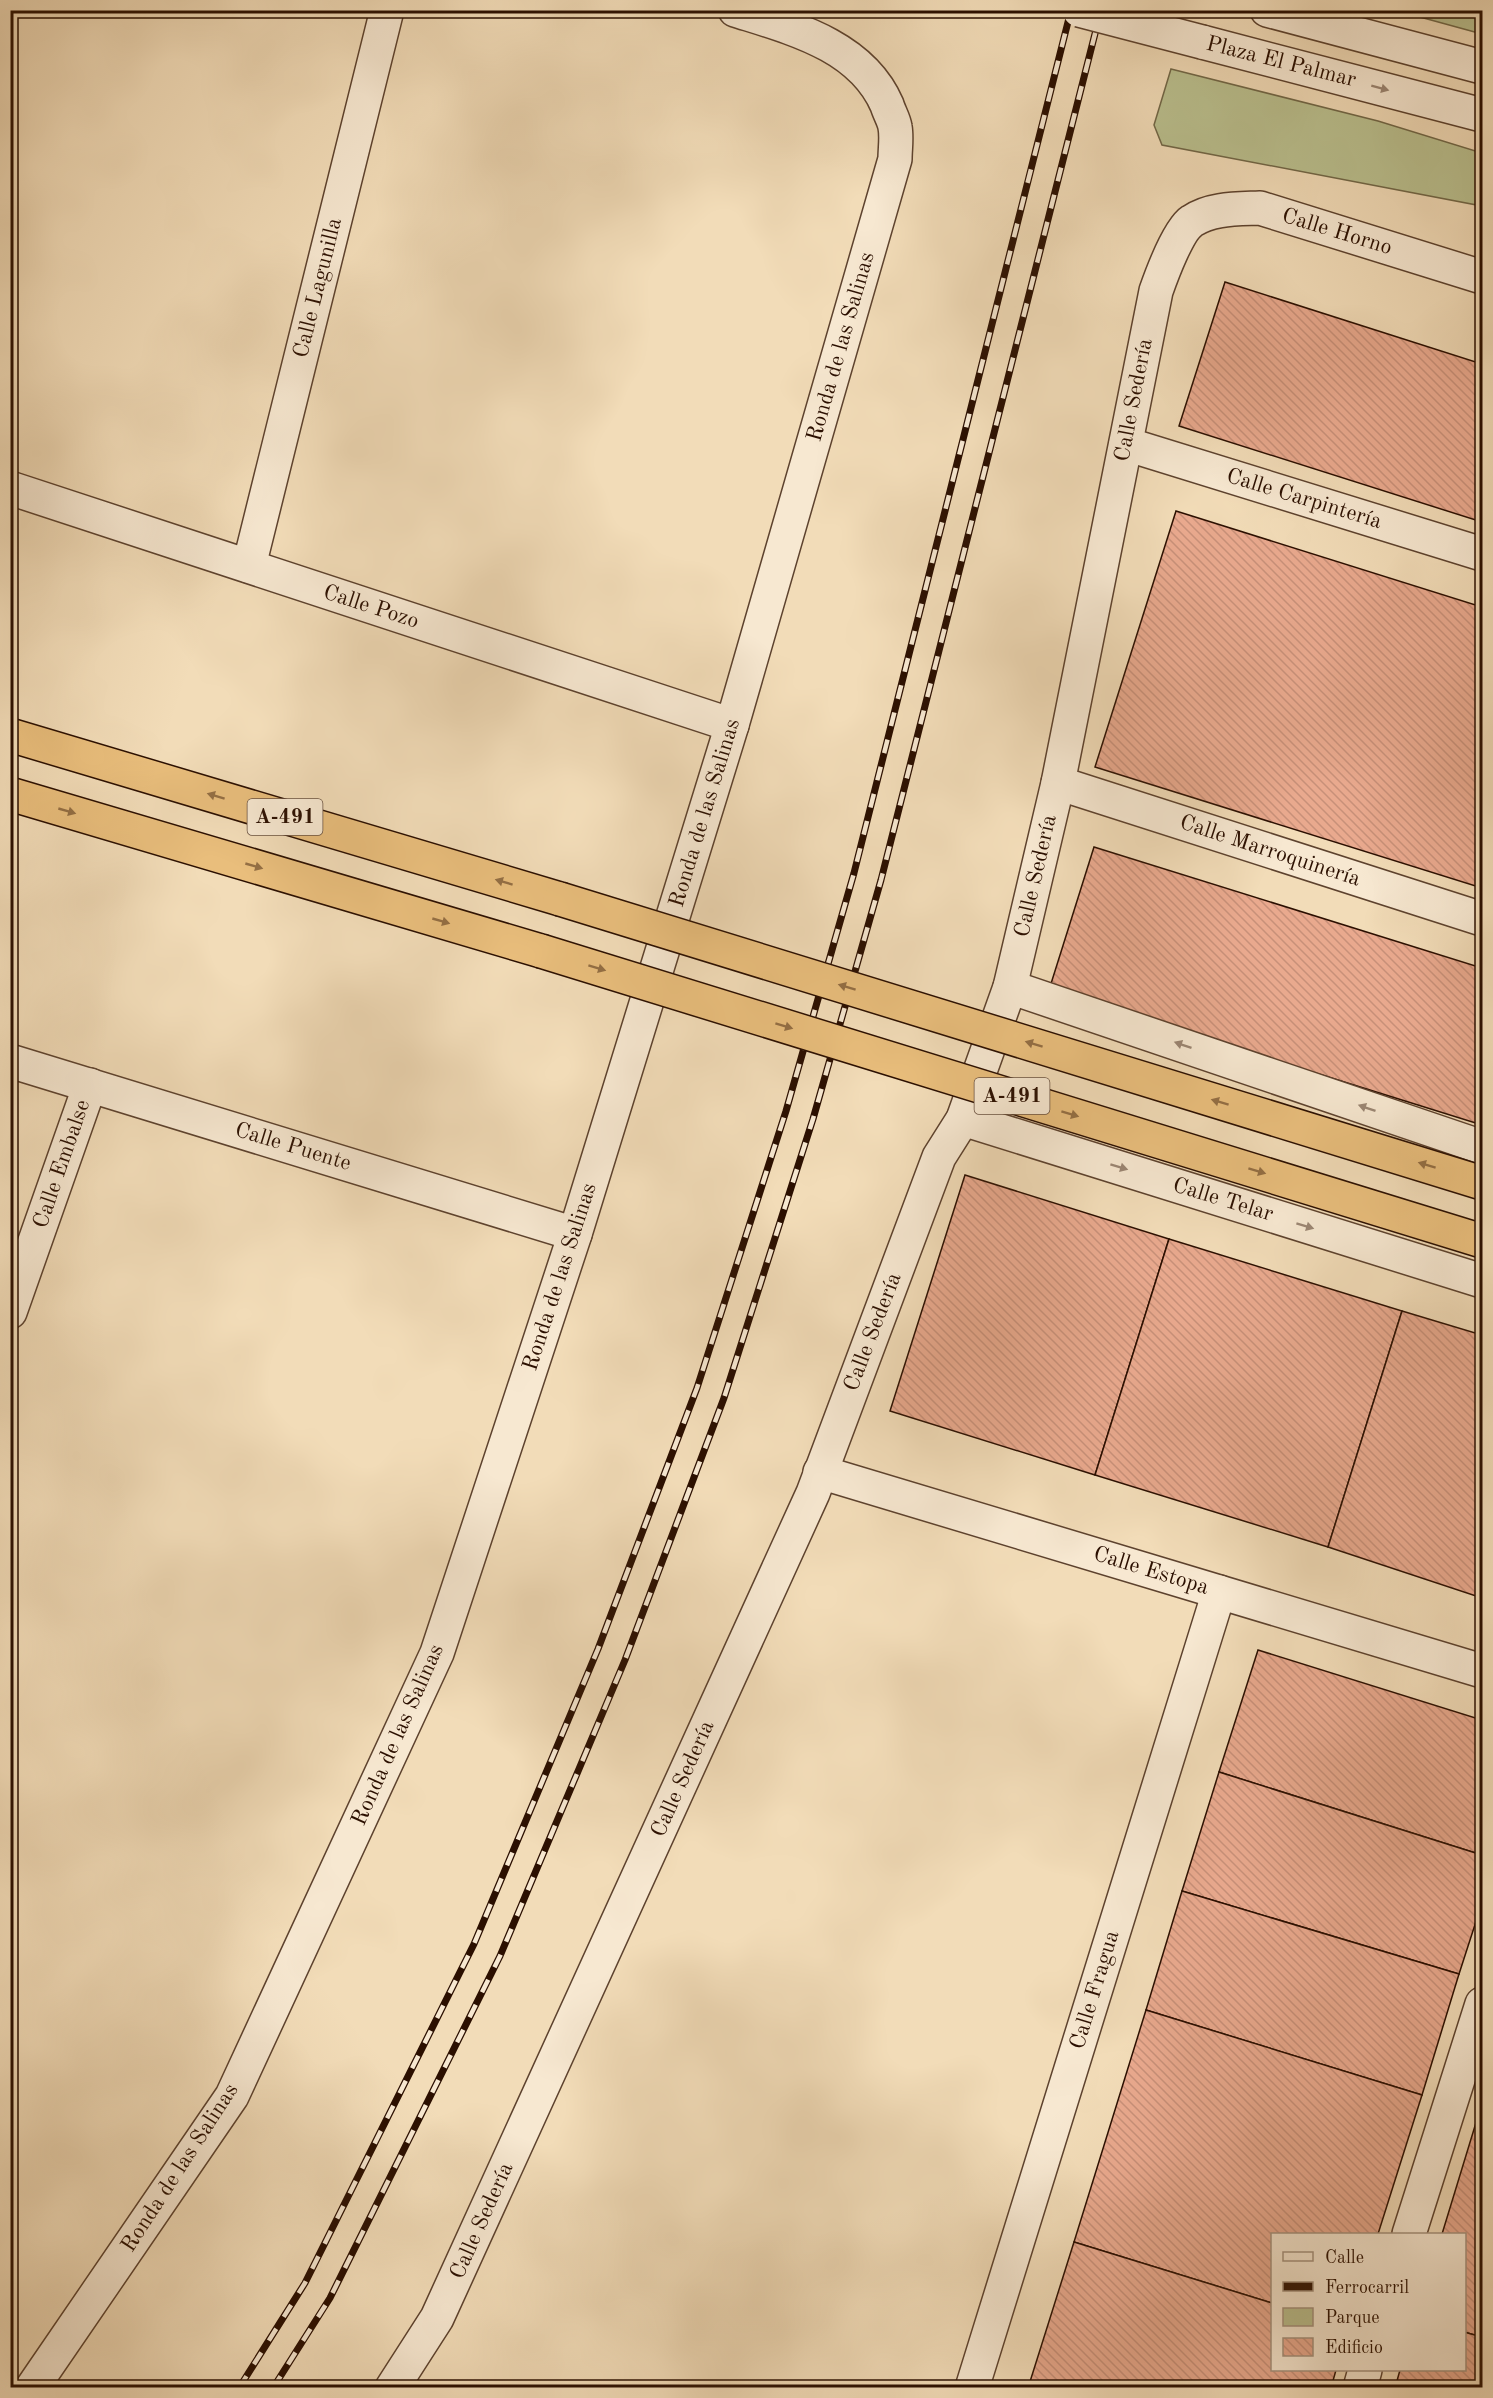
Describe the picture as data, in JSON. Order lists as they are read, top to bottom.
{
  "streets": {
    "highway": ["A-491"],
    "street": [
      "Plaza El Palmar",
      "Calle Horno",
      "Calle Lagunilla",
      "Ronda de las Salinas",
      "Calle Sedería",
      "Calle Carpintería",
      "Calle Pozo",
      "Calle Marroquinería",
      "Calle Puente",
      "Calle Embalse",
      "Calle Telar",
      "Calle Estopa",
      "Calle Fragua"
    ]
  },
  "crossings": [
    ["Calle Horno", "Calle Sedería"],
    ["Calle Lagunilla", "Calle Pozo"],
    ["Ronda de las Salinas", "Calle Pozo"],
    ["Ronda de las Salinas", "Calle Puente"],
    ["Calle Sedería", "Calle Carpintería"],
    ["Calle Sedería", "Calle Marroquinería"],
    ["Calle Sedería", "Calle Telar"],
    ["Calle Sedería", "Calle Estopa"],
    ["Calle Puente", "Calle Embalse"],
    ["Calle Estopa", "Calle Fragua"]
  ],
  "legend": [
    "Calle",
    "Ferrocarril",
    "Parque",
    "Edificio"
  ]
}
